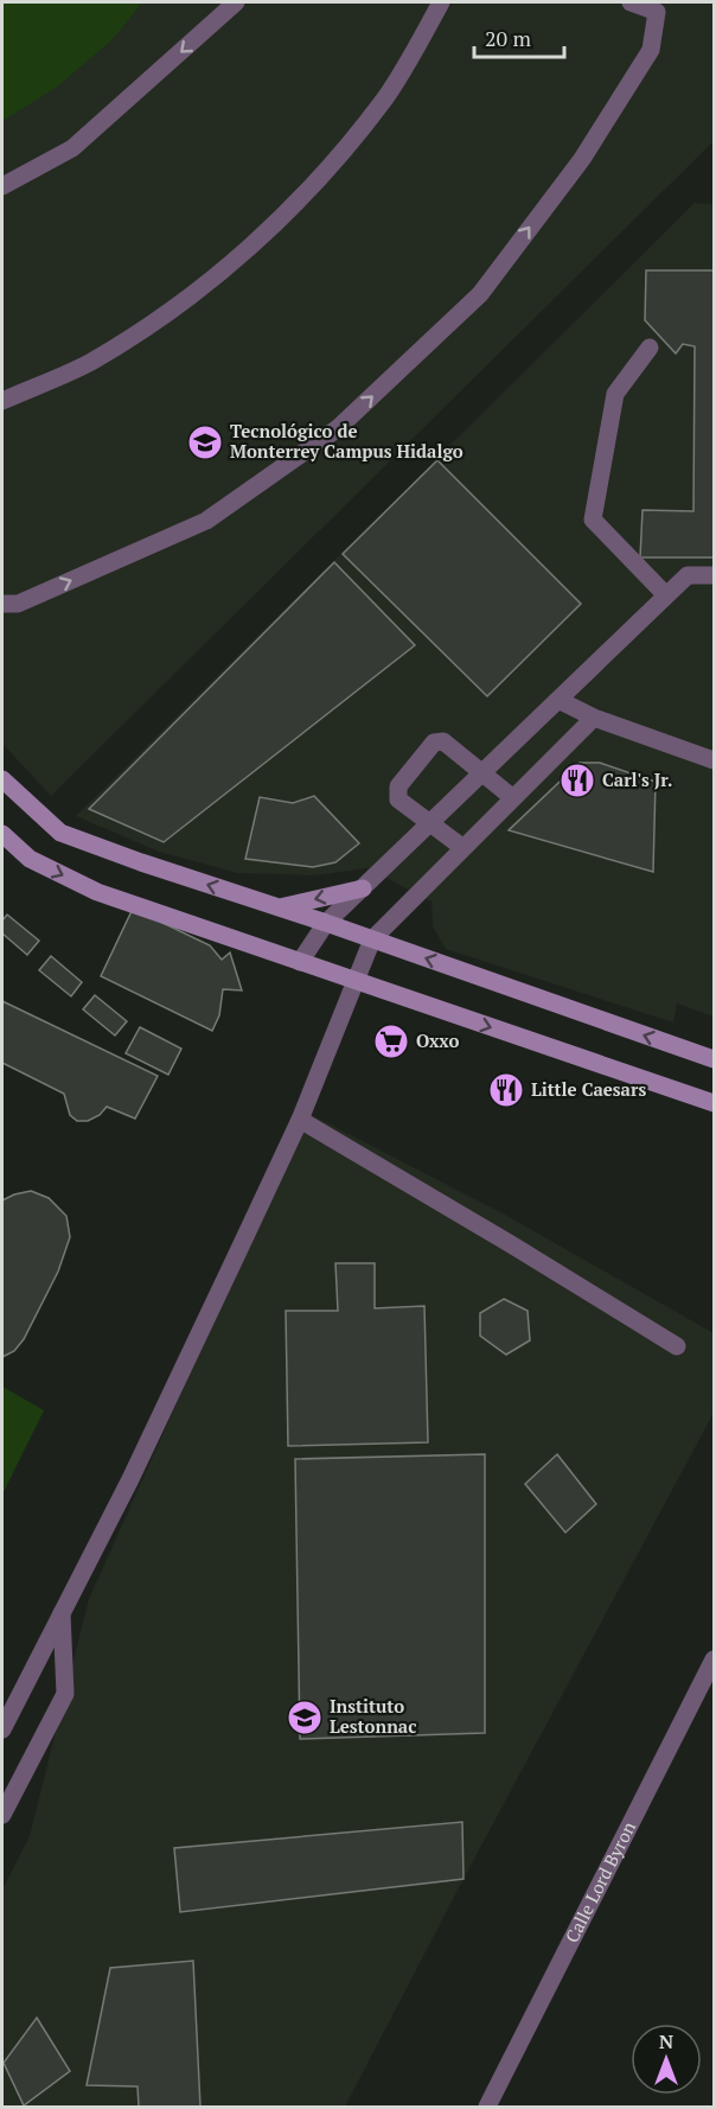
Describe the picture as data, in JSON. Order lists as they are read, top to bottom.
{
  "streets": {
    "street": ["Calle Lord Byron"]
  },
  "places": {
    "school or university": ["Tecnológico de Monterrey Campus Hidalgo", "Instituto Lestonnac"],
    "restaurant": ["Carl's Jr.", "Little Caesars"],
    "supermarket": ["Oxxo"]
  },
  "scale_bar": "20 m",
  "north": "top"
}
